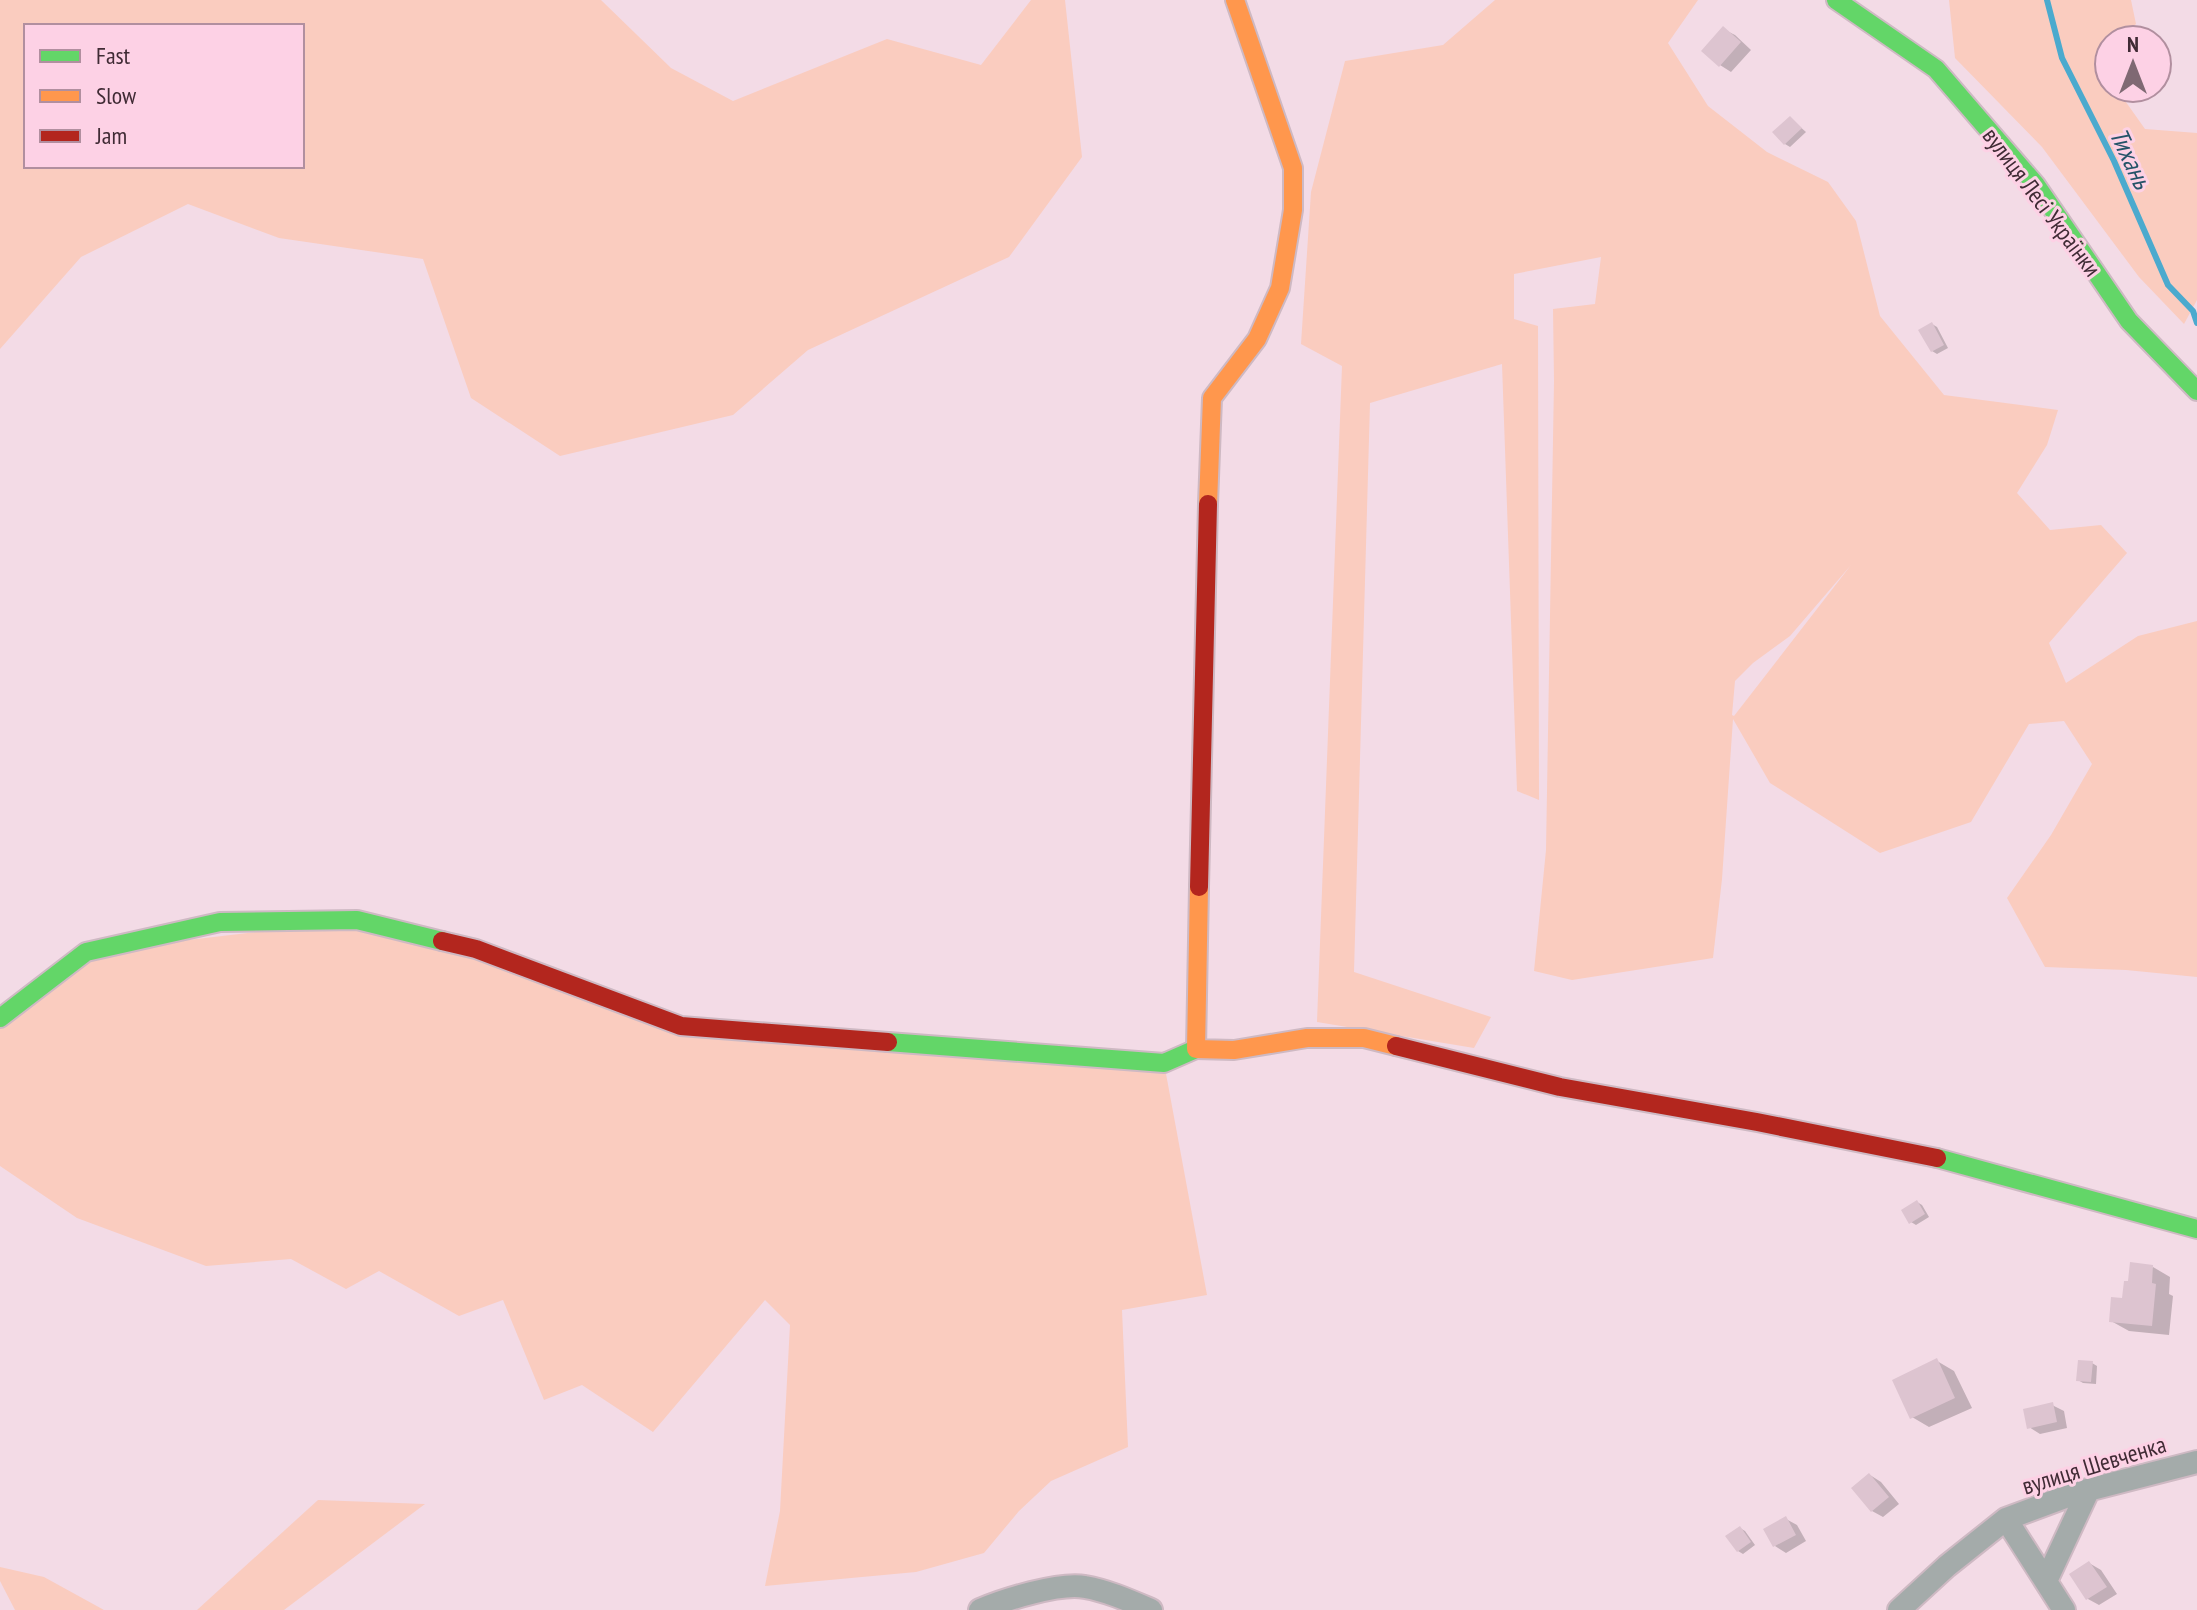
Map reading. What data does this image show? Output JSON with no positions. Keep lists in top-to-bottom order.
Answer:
{
  "streets": {
    "street": ["вулиця Лесі Українки", "вулиця Шевченка"]
  },
  "water": ["Тихань"],
  "legend": ["Fast", "Slow", "Jam"],
  "north": "top"
}
